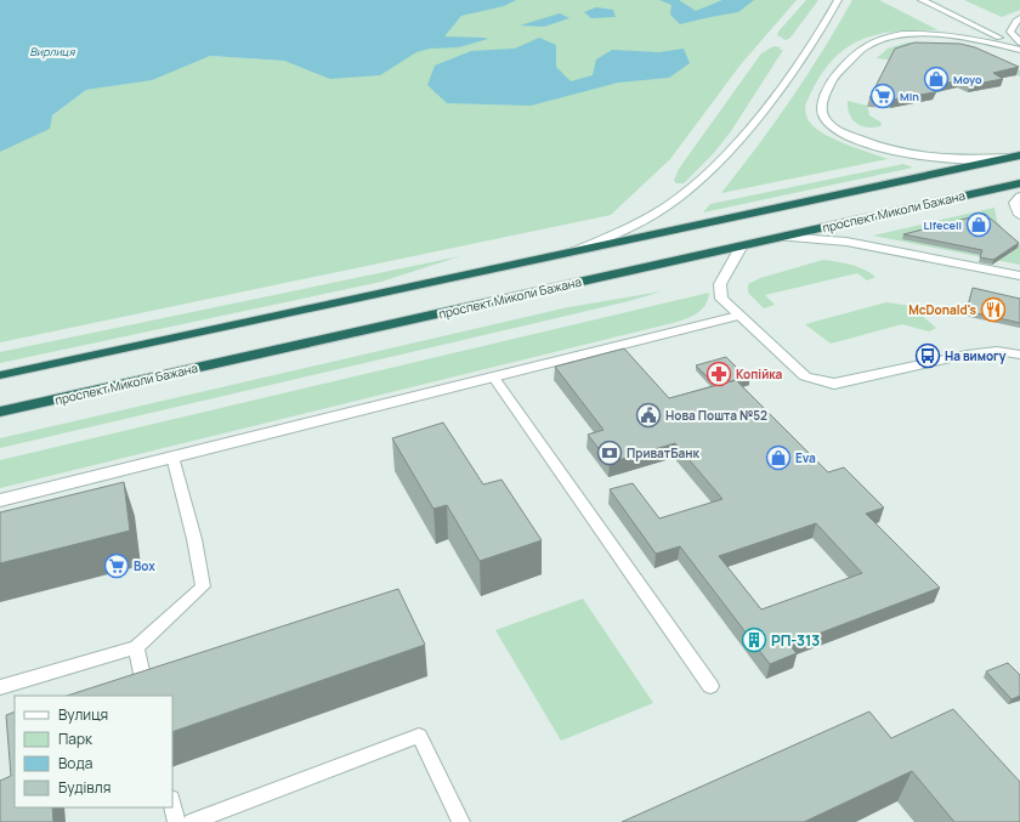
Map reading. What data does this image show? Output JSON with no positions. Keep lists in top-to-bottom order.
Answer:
{
  "streets": {
    "highway": ["проспект Миколи Бажана"]
  },
  "water": ["Вирлиця"],
  "places": {
    "shop": ["Moyo", "Lifecell", "Eva"],
    "supermarket": ["Min", "Box"],
    "restaurant": ["McDonald's"],
    "bus stop": ["На вимогу"],
    "pharmacy": ["Копійка"],
    "public building": ["Нова Пошта №52"],
    "bank": ["ПриватБанк"],
    "building": ["РП-313"]
  },
  "legend": [
    "Вулиця",
    "Парк",
    "Вода",
    "Будівля"
  ]
}
